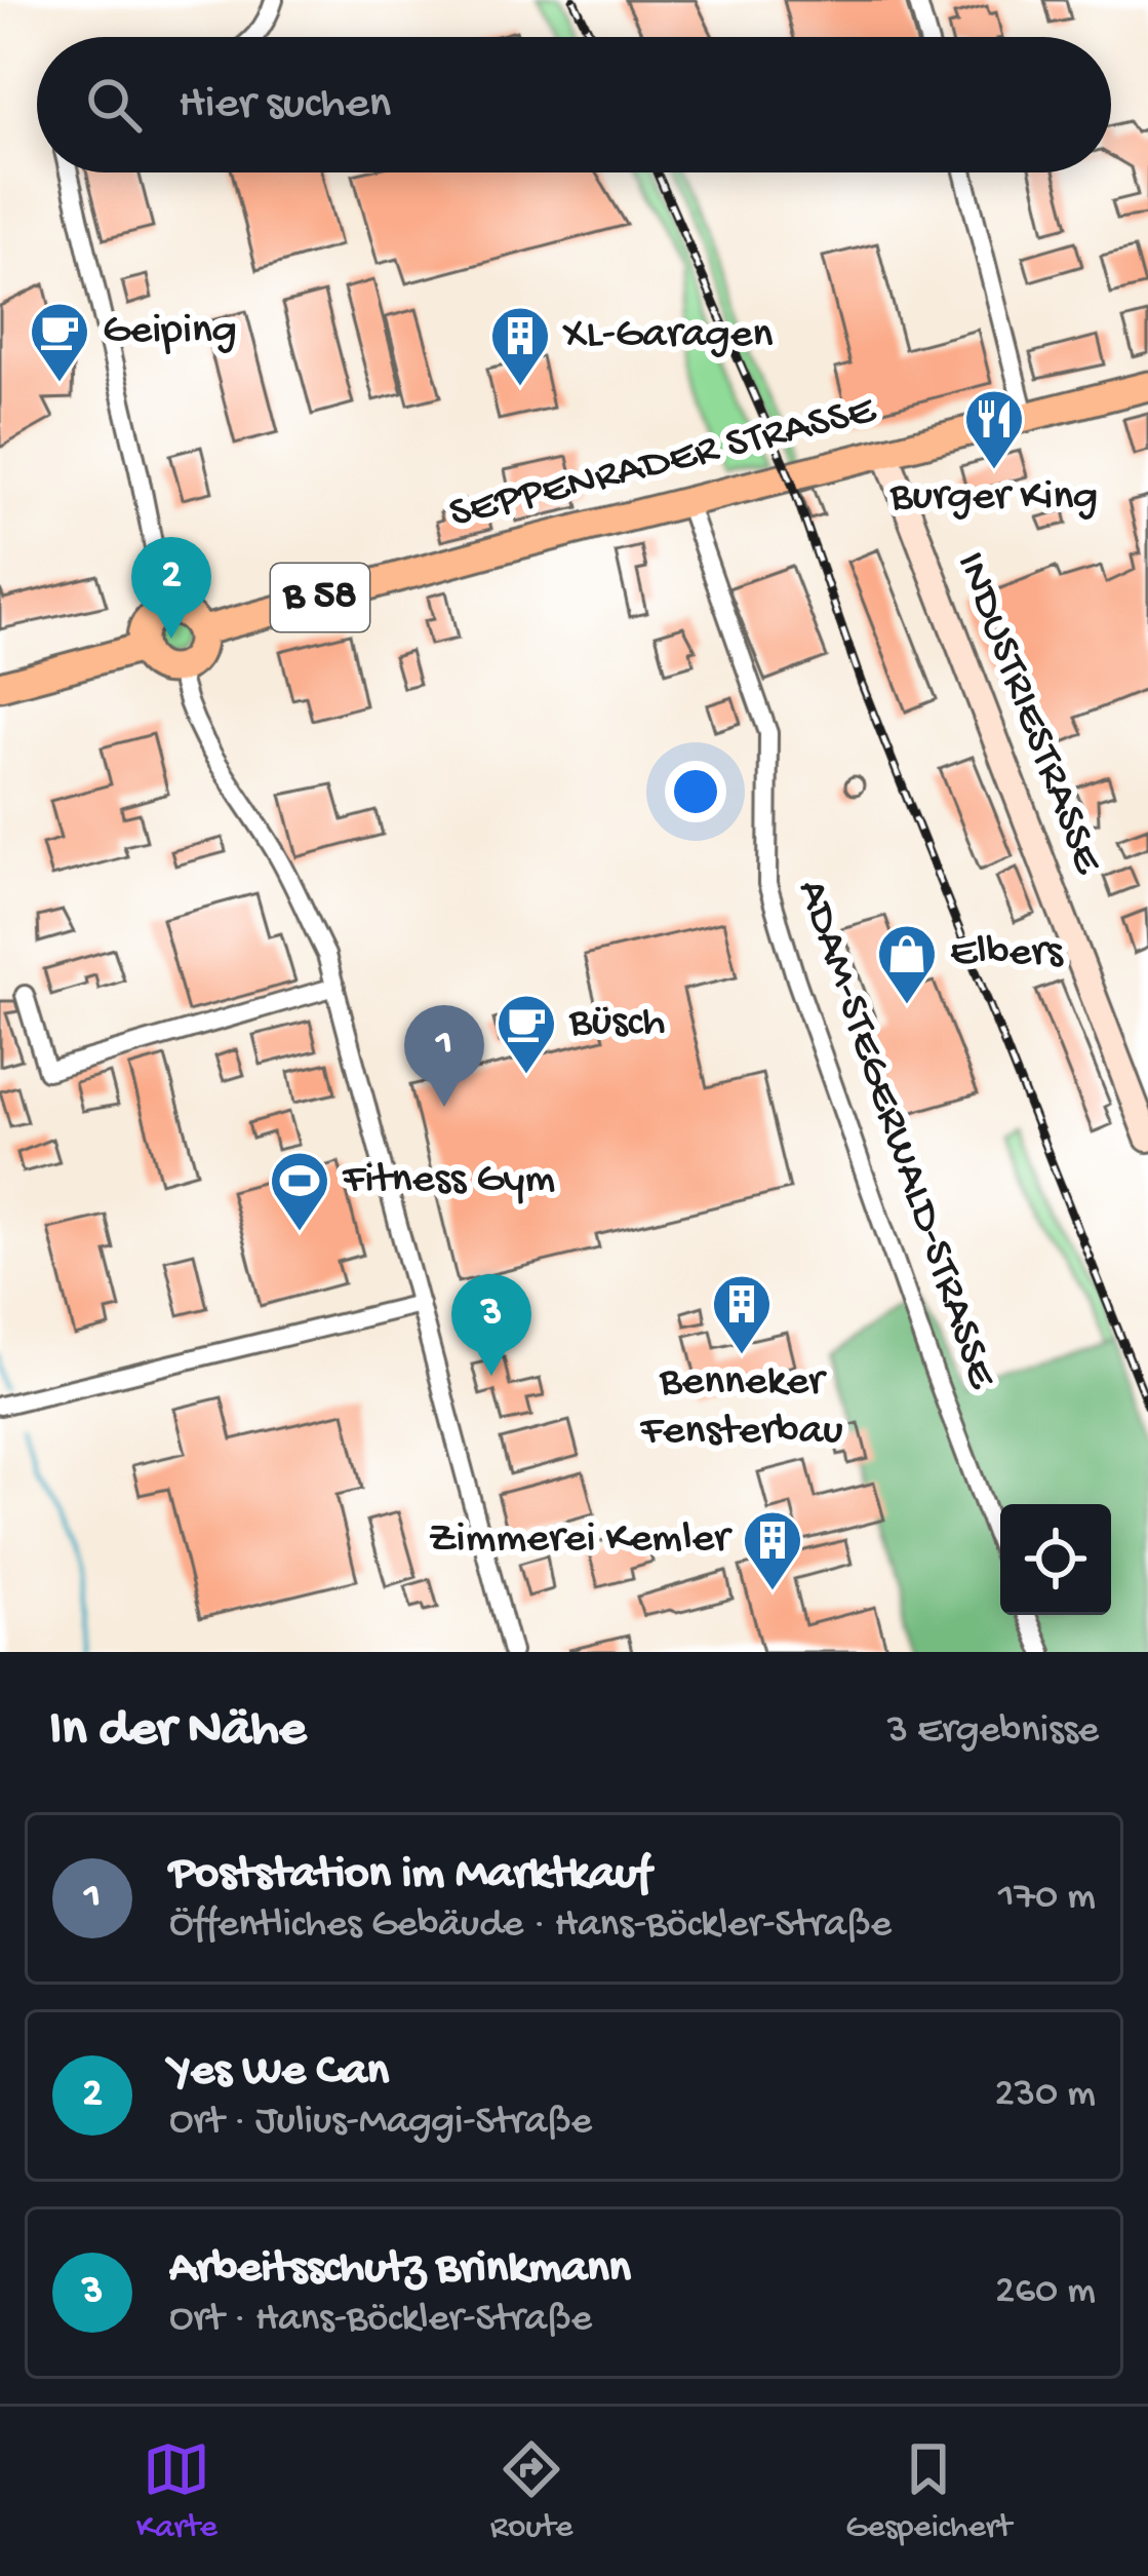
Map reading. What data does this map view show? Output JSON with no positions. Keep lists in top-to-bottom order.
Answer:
{
  "streets": {
    "main road": ["SEPPENRADER STRASSE", "B 58"],
    "street": ["INDUSTRIESTRASSE", "ADAM-STEGERWALD-STRASSE"]
  },
  "crossings": [
    ["SEPPENRADER STRASSE", "INDUSTRIESTRASSE"],
    ["SEPPENRADER STRASSE", "ADAM-STEGERWALD-STRASSE"]
  ],
  "places": {
    "cafe": ["Geiping", "Büsch"],
    "building": ["XL-Garagen", "Benneker Fensterbau", "Zimmerei Kemler"],
    "restaurant": ["Burger King"],
    "shop": ["Elbers"],
    "sports": ["Fitness Gym"]
  },
  "page": {
    "search": "Hier suchen",
    "pins": ["2", "1", "3"],
    "heading": ["In der Nähe", "3 Ergebnisse"],
    "list": [
      {
        "mark": "1",
        "name": "Poststation im Marktkauf",
        "note": "Öffentliches Gebäude · Hans-Böckler-Straße",
        "value": "170 m"
      },
      {
        "mark": "2",
        "name": "Yes We Can",
        "note": "Ort · Julius-Maggi-Straße",
        "value": "230 m"
      },
      {
        "mark": "3",
        "name": "Arbeitsschutz Brinkmann",
        "note": "Ort · Hans-Böckler-Straße",
        "value": "260 m"
      }
    ],
    "nav": ["Karte", "Route", "Gespeichert"]
  }
}
